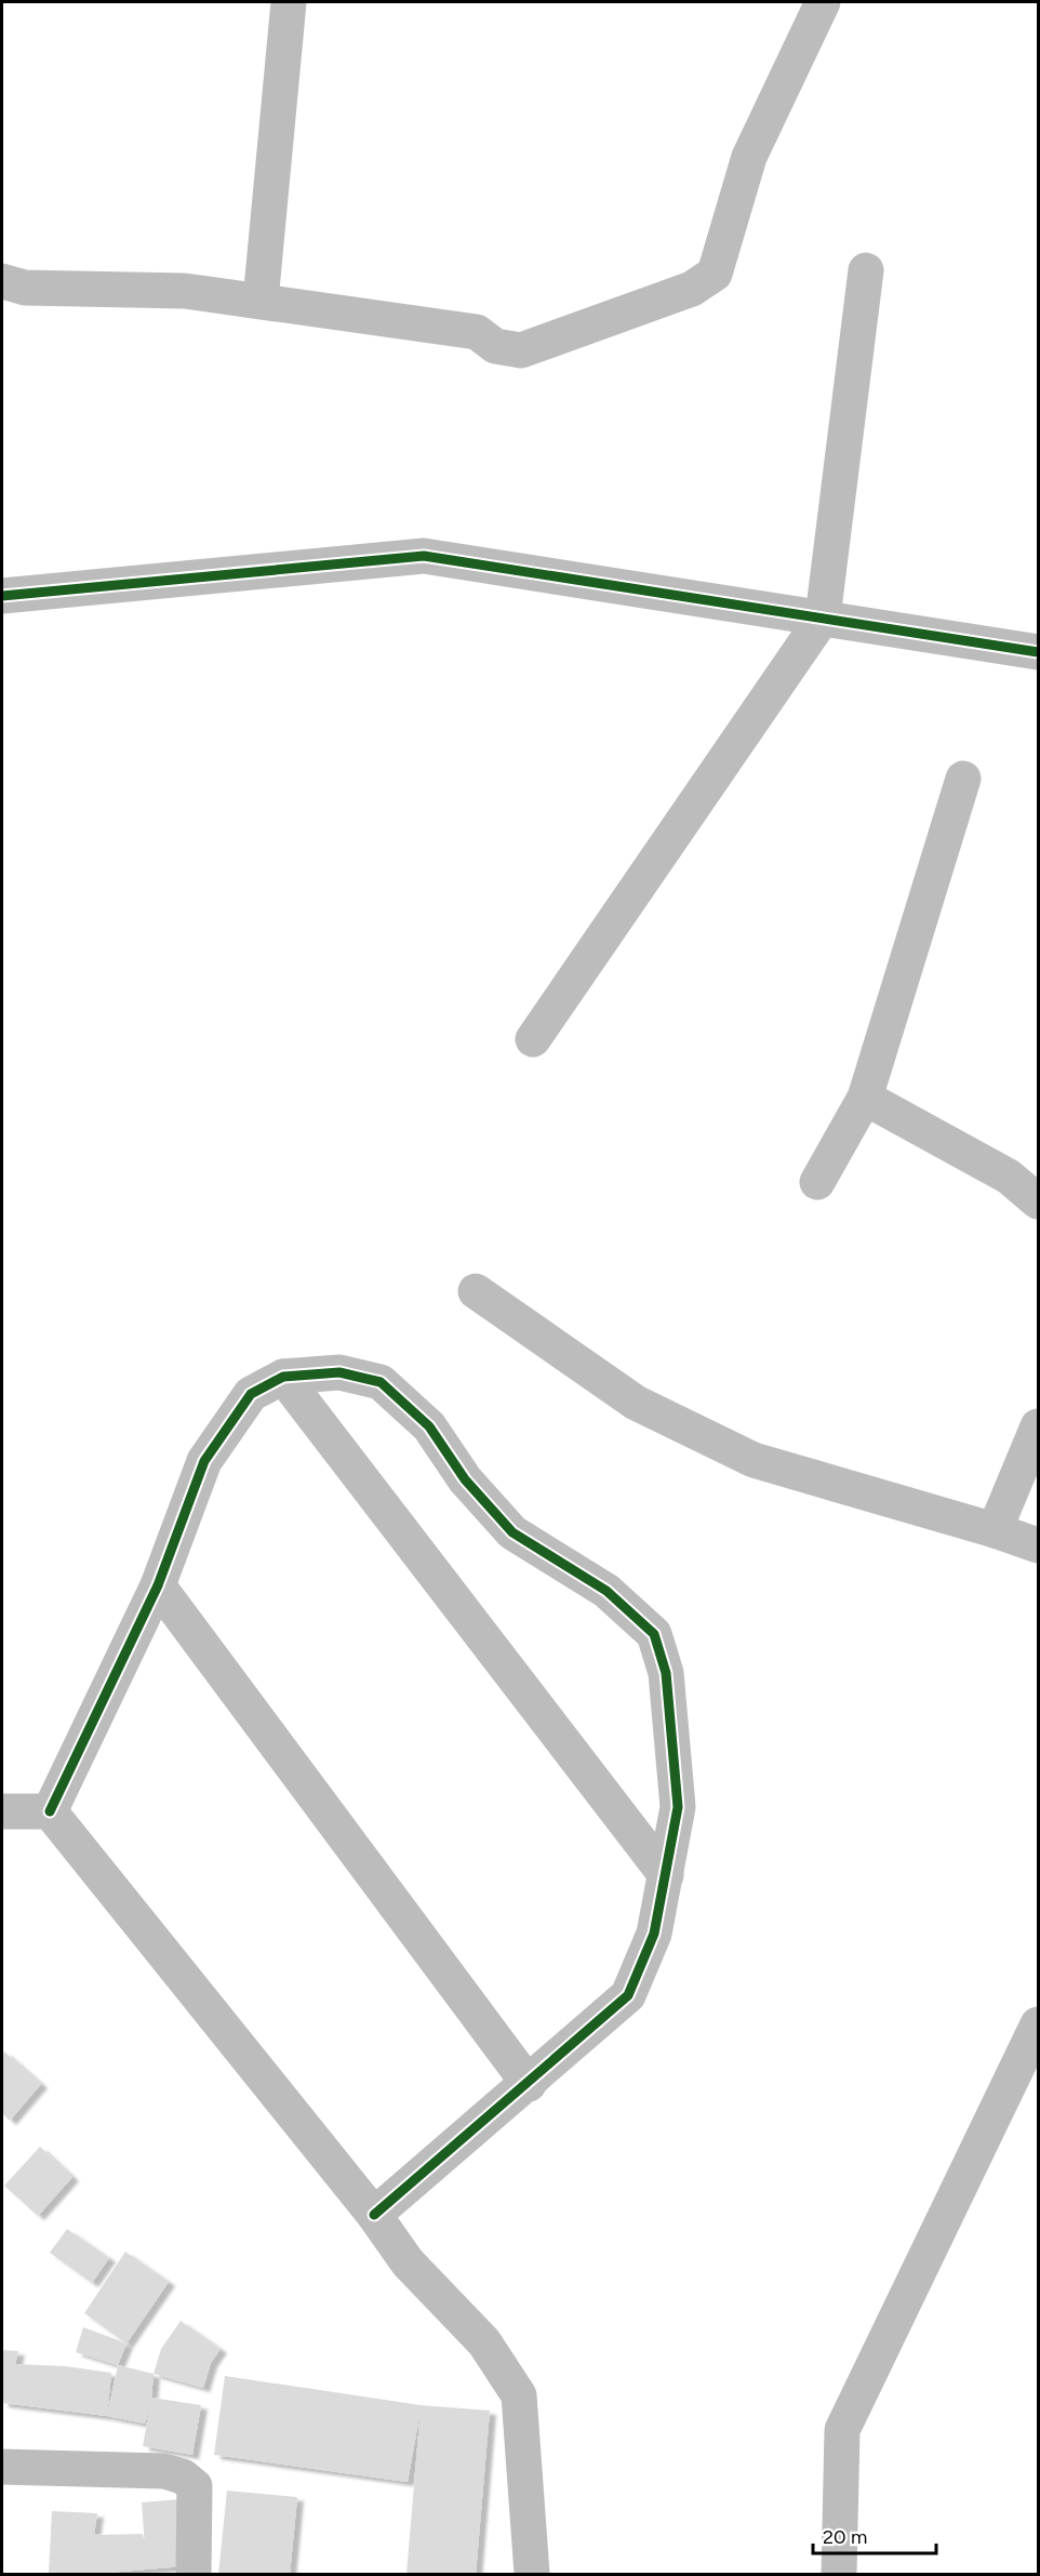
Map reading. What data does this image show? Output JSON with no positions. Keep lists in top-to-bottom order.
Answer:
{
  "scale_bar": "20 m"
}
